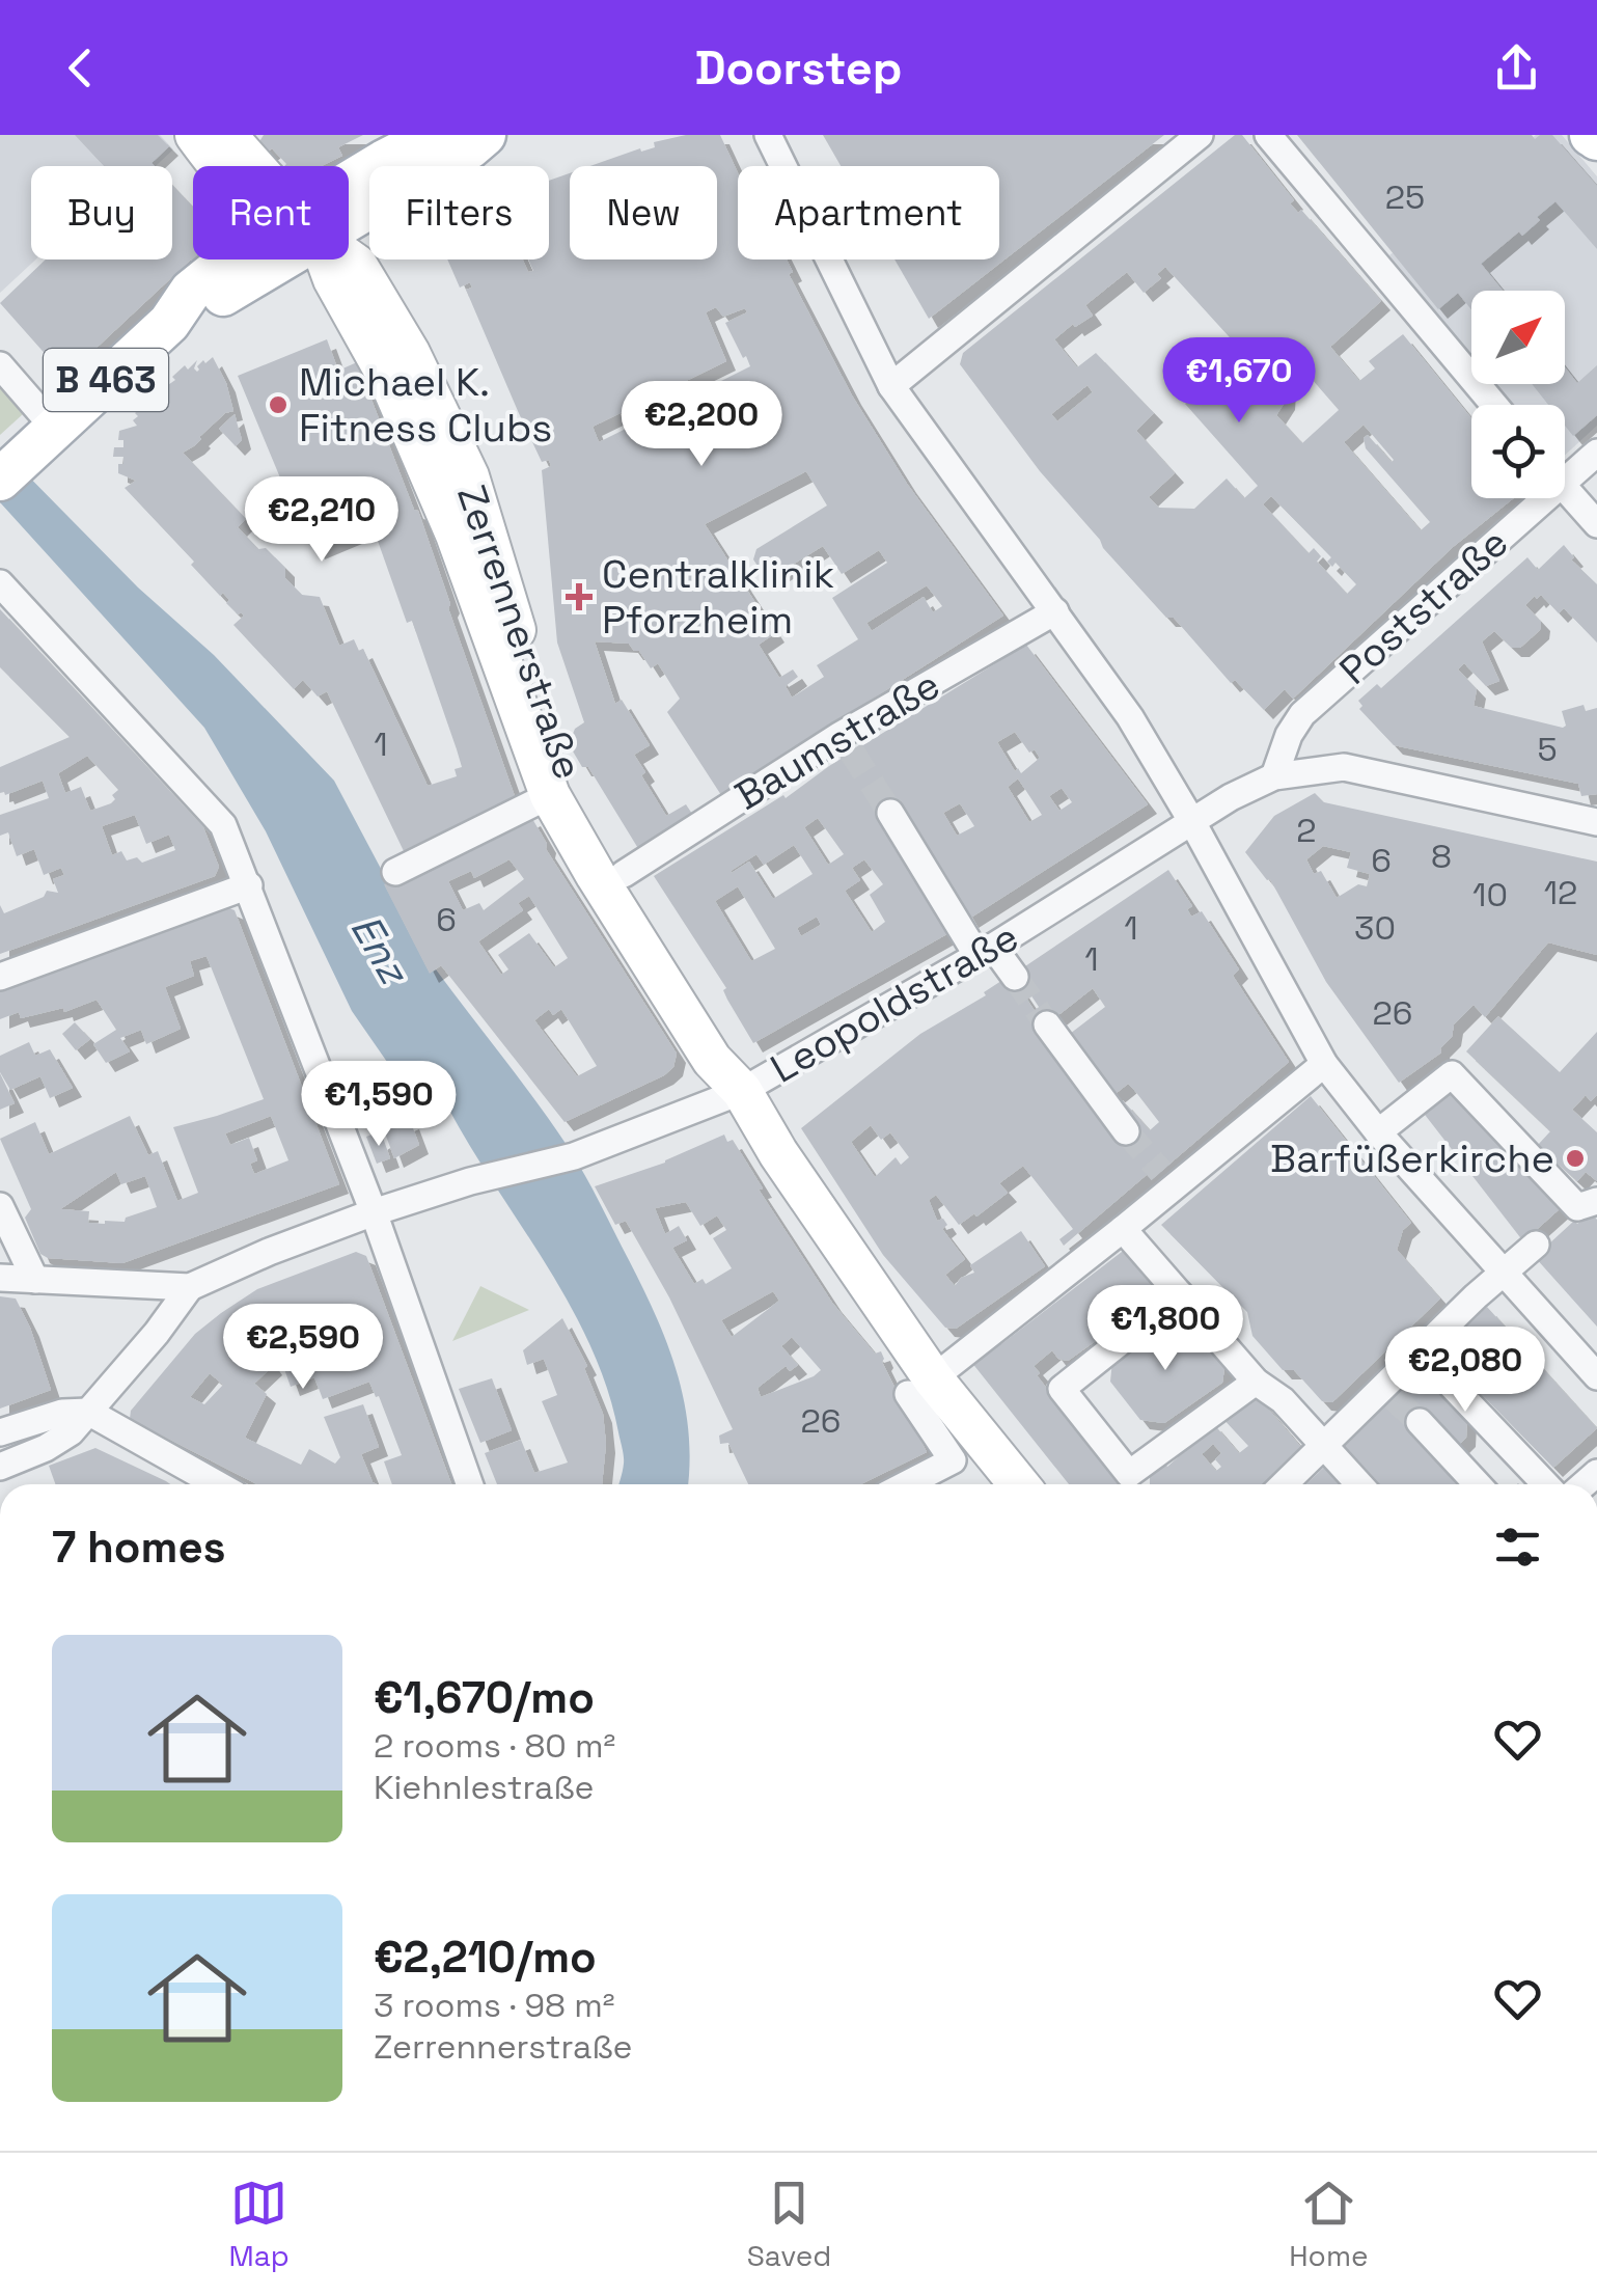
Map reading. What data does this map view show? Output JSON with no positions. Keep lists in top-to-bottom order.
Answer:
{
  "streets": {
    "main road": ["B 463", "Zerrennerstraße"],
    "street": ["Poststraße", "Baumstraße", "Leopoldstraße"]
  },
  "crossings": [
    ["Poststraße", "Leopoldstraße"],
    ["Zerrennerstraße", "Baumstraße"],
    ["Zerrennerstraße", "Leopoldstraße"]
  ],
  "water": ["Enz"],
  "places": {
    "other": ["Michael K. Fitness Clubs", "Barfüßerkirche"],
    "health": ["Centralklinik Pforzheim"]
  },
  "house_numbers": [
    "25",
    "1",
    "5",
    "2",
    "8",
    "6",
    "12",
    "10",
    "6",
    "1",
    "30",
    "1",
    "26",
    "26"
  ],
  "north": "top right",
  "page": {
    "header": "Doorstep",
    "chip": [
      "Buy",
      "Rent",
      "Filters",
      "New",
      "Apartment"
    ],
    "price": [
      "€1,670",
      "€2,200",
      "€2,210",
      "€1,590",
      "€1,800",
      "€2,590",
      "€2,080"
    ],
    "heading": "7 homes",
    "list": [
      {
        "name": "€1,670/mo",
        "note": "2 rooms · 80 m² · Kiehnlestraße"
      },
      {
        "name": "€2,210/mo",
        "note": "3 rooms · 98 m² · Zerrennerstraße"
      }
    ],
    "tabs": ["Map", "Saved", "Home"]
  }
}
